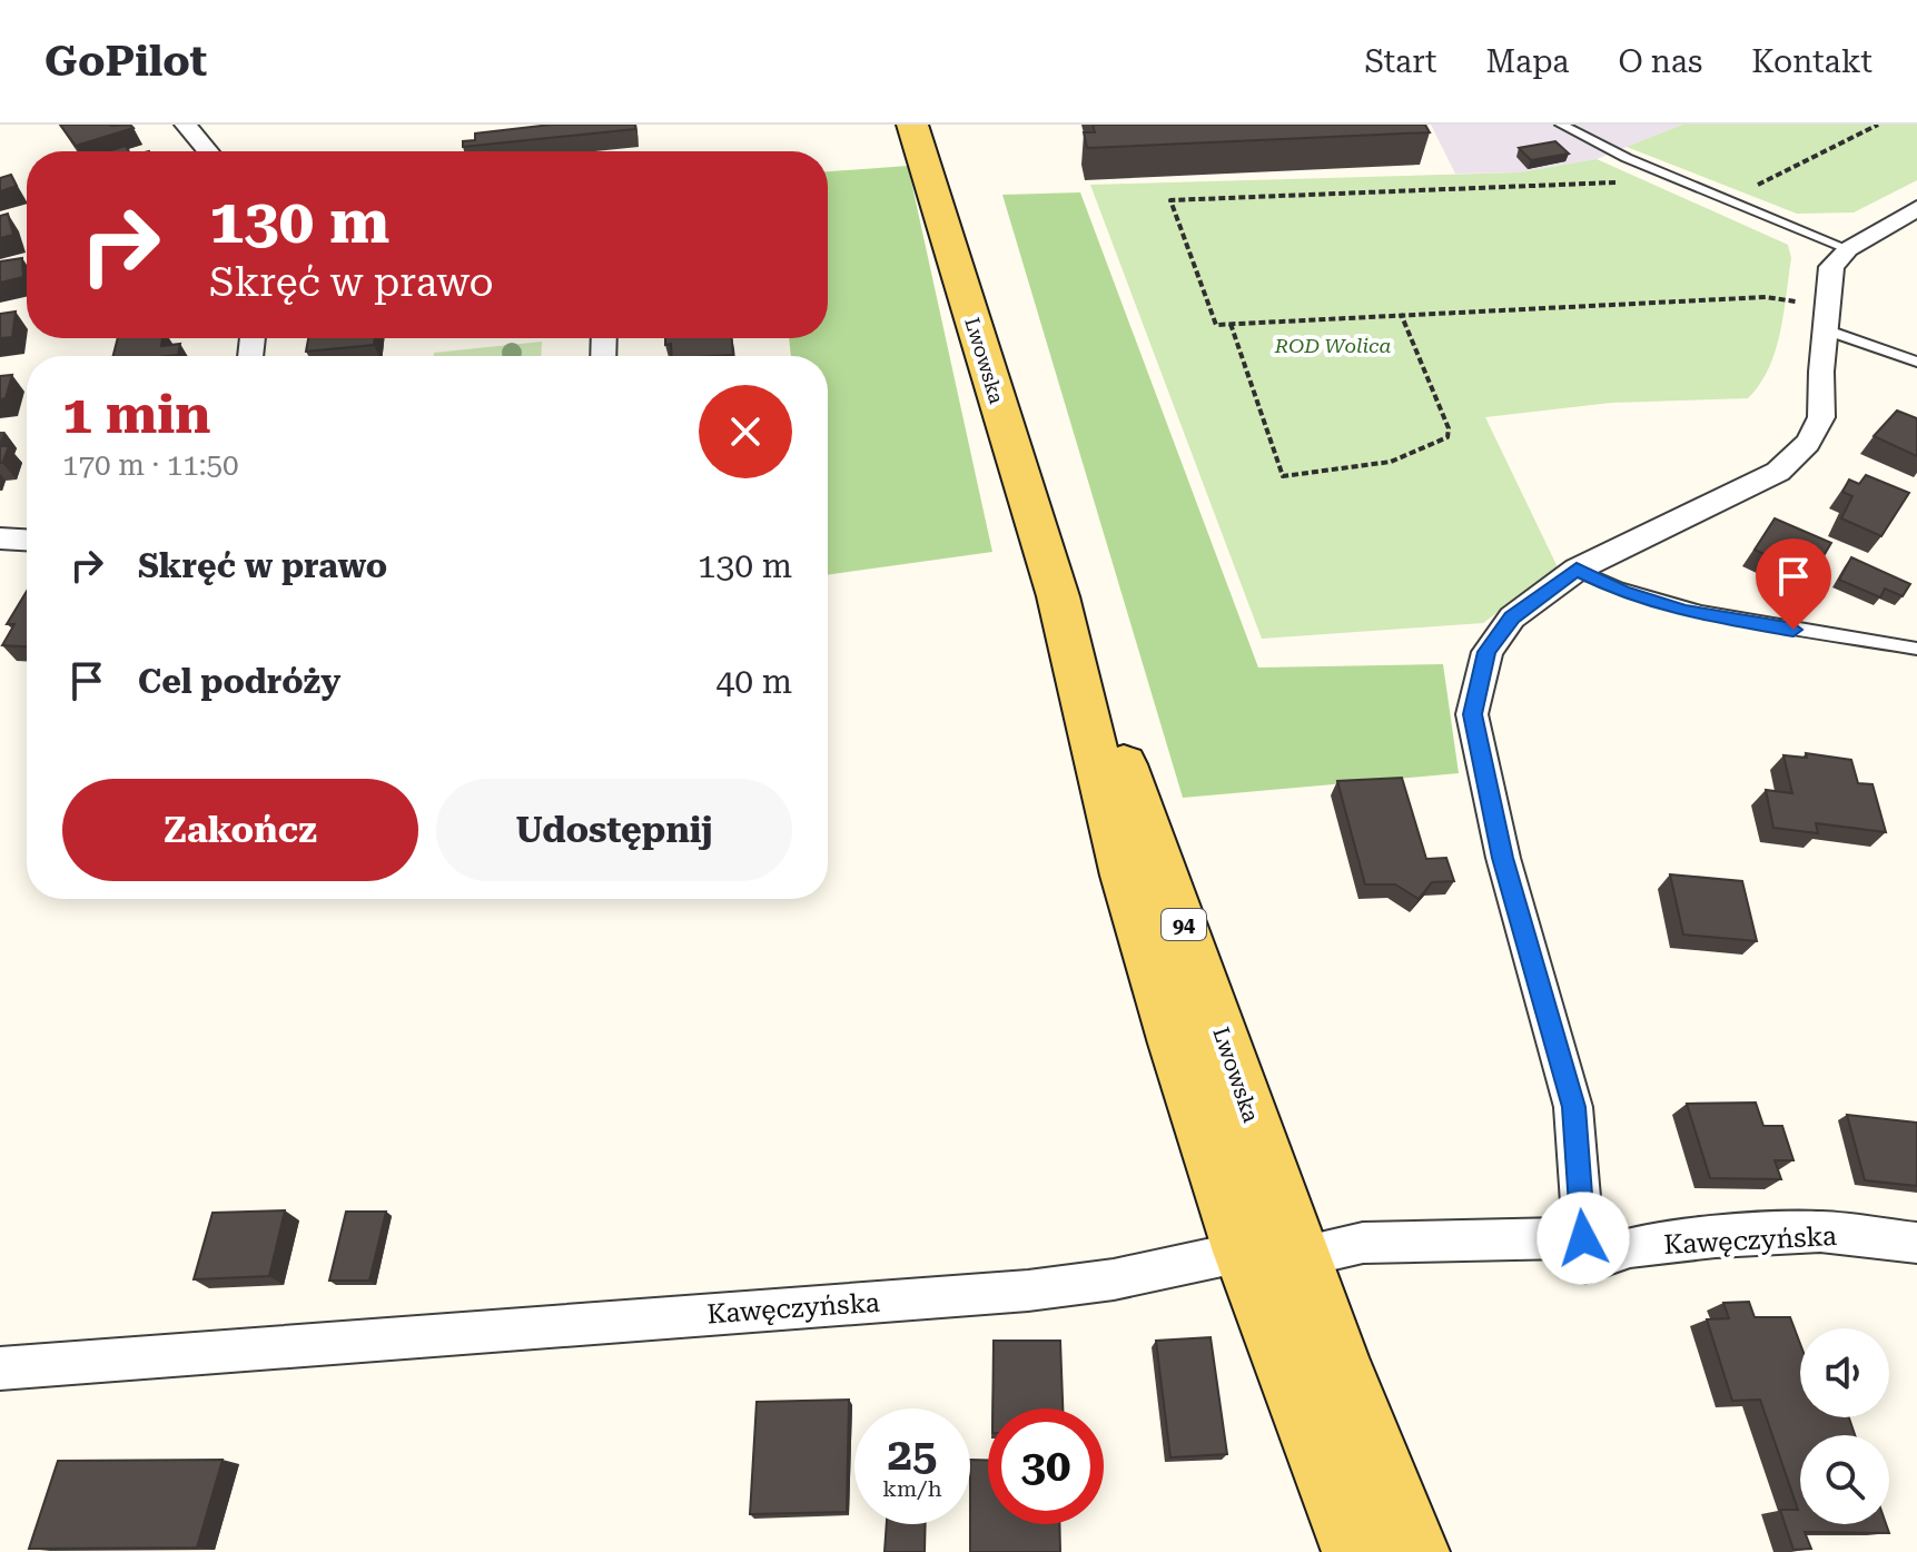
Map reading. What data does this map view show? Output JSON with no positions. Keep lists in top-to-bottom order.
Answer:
{
  "streets": {
    "main road": ["Lwowska", "94"],
    "street": ["Kawęczyńska"]
  },
  "crossings": [
    ["Lwowska", "Kawęczyńska"]
  ],
  "parks": ["ROD Wolica"],
  "page": {
    "header": "GoPilot",
    "nav": [
      "Start",
      "Mapa",
      "O nas",
      "Kontakt"
    ],
    "turn": ["130 m", "Skręć w prawo"],
    "heading": ["1 min", "170 m · 11:50"],
    "list": [
      {
        "name": "Skręć w prawo",
        "value": "130 m"
      },
      {
        "name": "Cel podróży",
        "value": "40 m"
      }
    ],
    "buttons": ["Zakończ", "Udostępnij"],
    "speed": "25 km/h",
    "limit": "30"
  }
}
